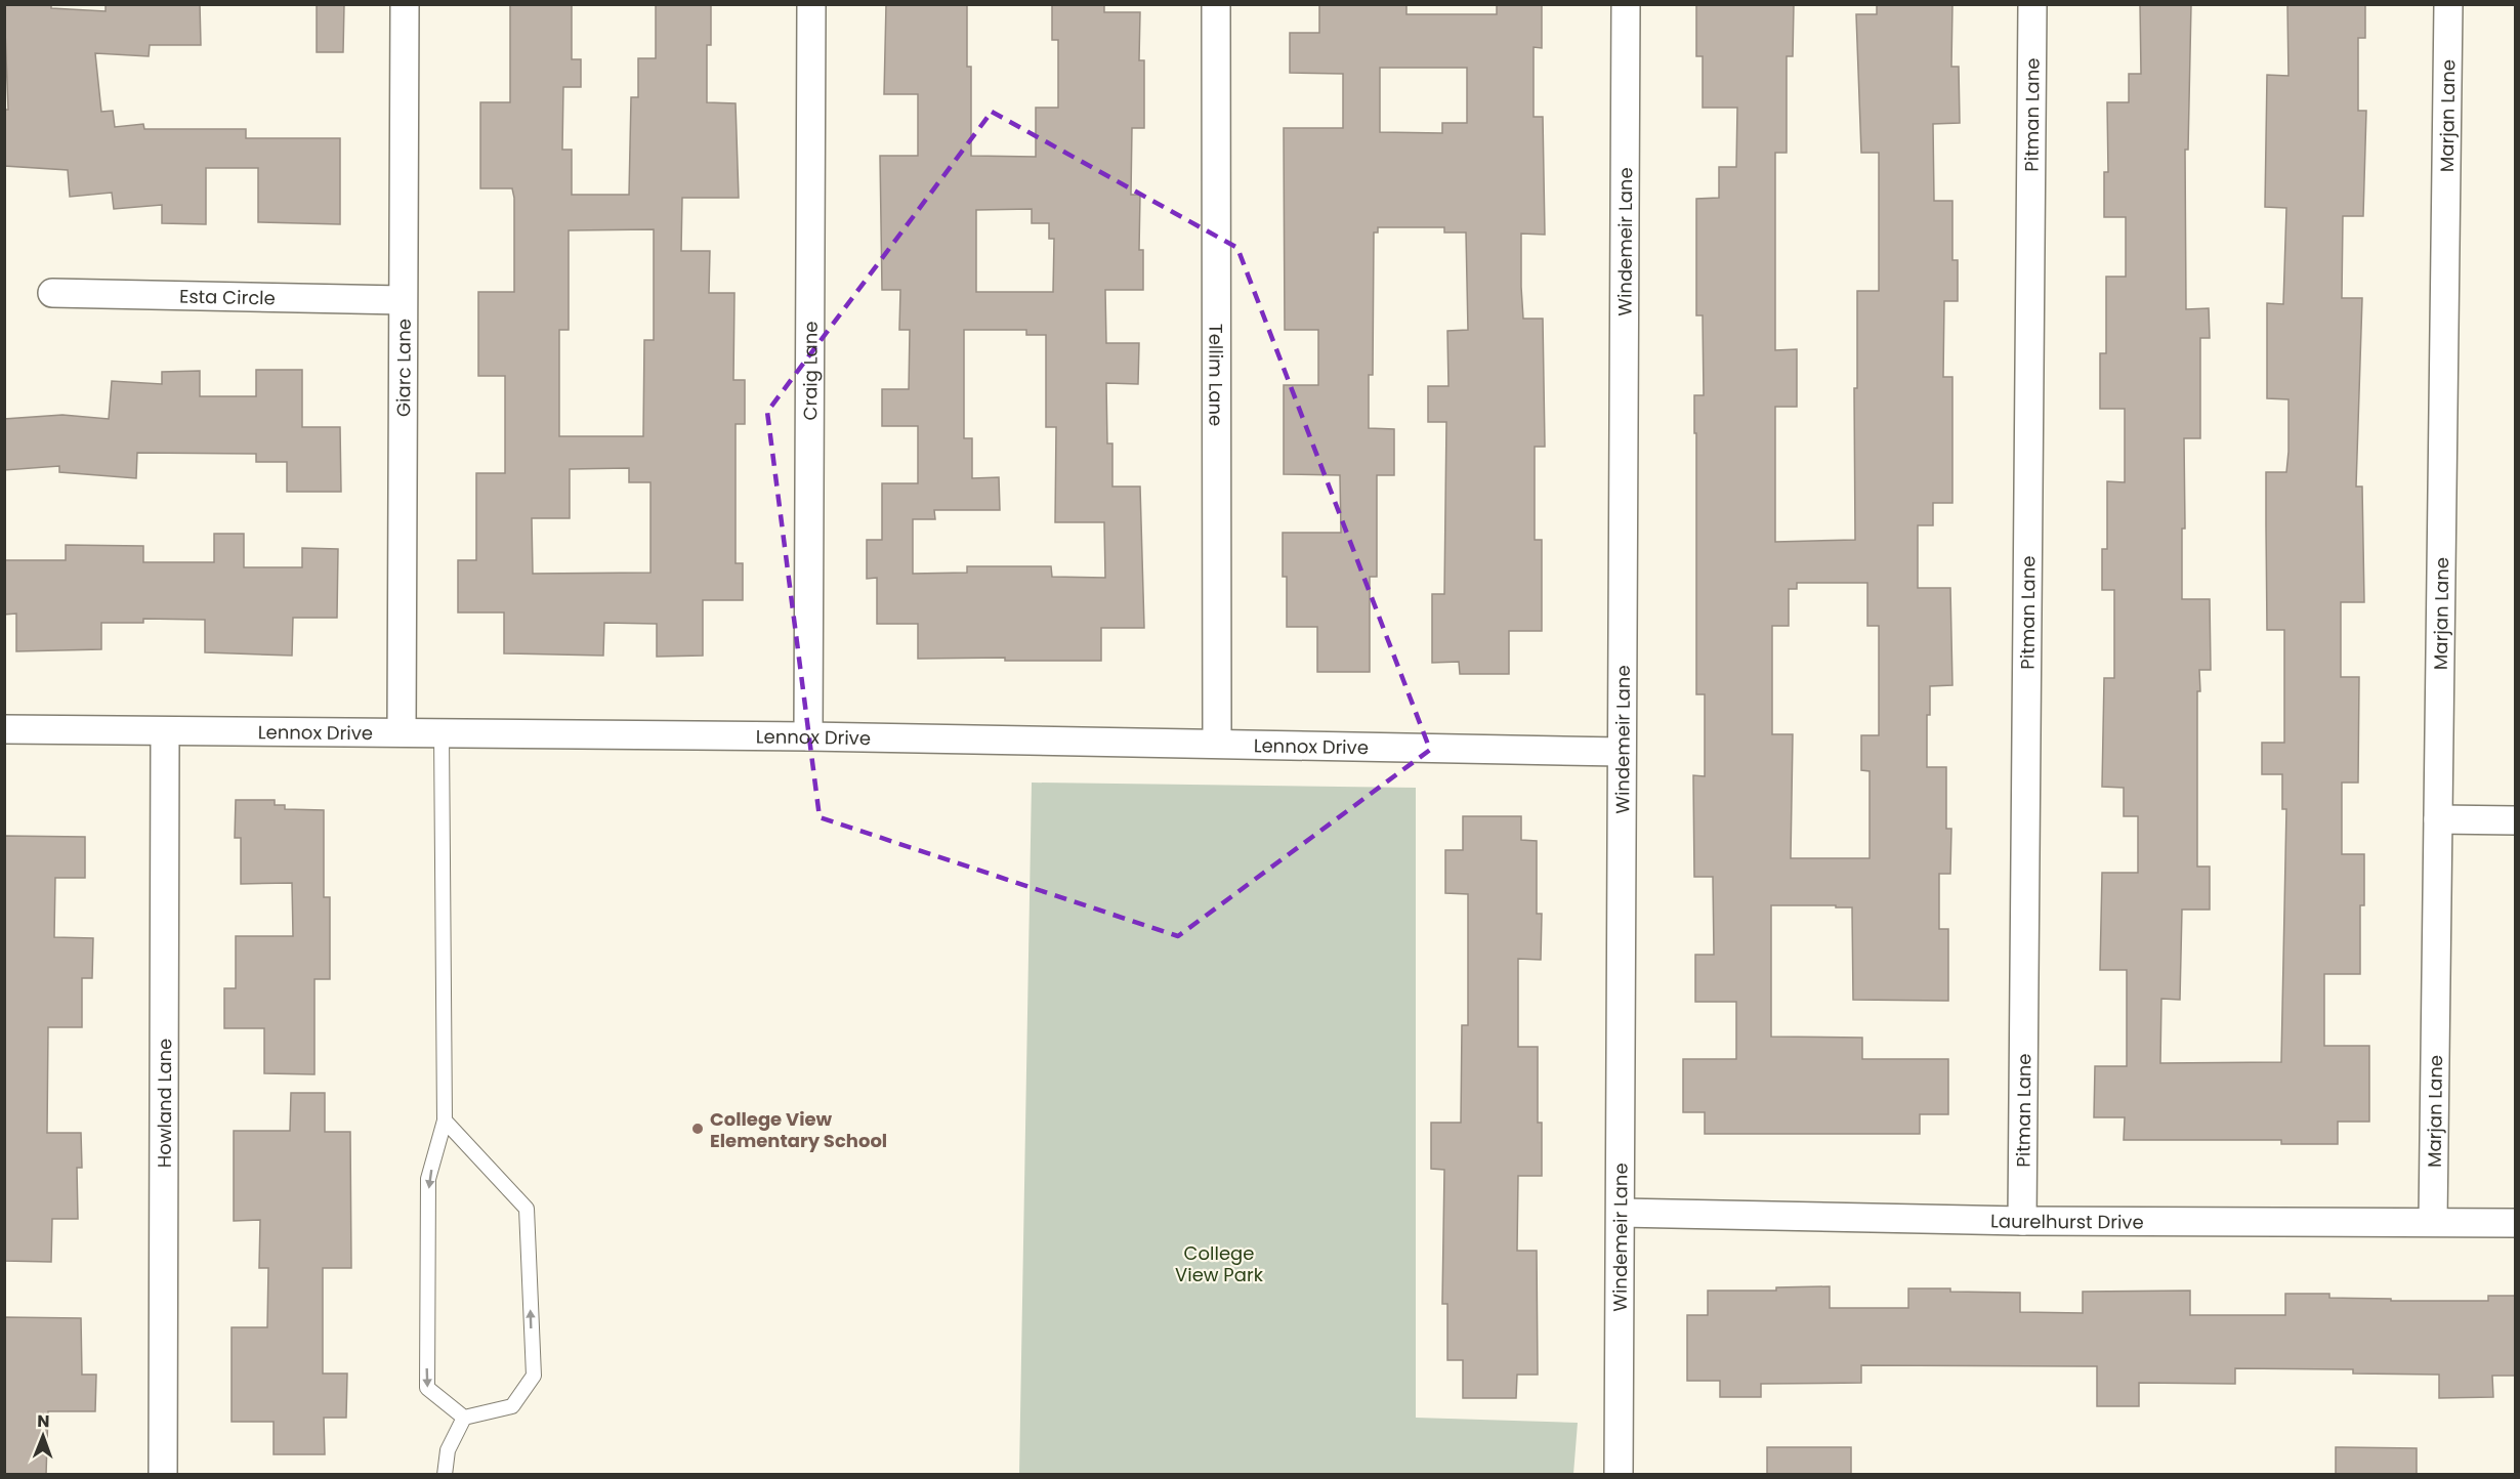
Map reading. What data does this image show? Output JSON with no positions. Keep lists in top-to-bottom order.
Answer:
{
  "streets": {
    "street": [
      "Pitman Lane",
      "Marjan Lane",
      "Windemeir Lane",
      "Esta Circle",
      "Giarc Lane",
      "Craig Lane",
      "Tellim Lane",
      "Lennox Drive",
      "Howland Lane",
      "Laurelhurst Drive"
    ]
  },
  "crossings": [
    ["Pitman Lane", "Laurelhurst Drive"],
    ["Marjan Lane", "Laurelhurst Drive"],
    ["Windemeir Lane", "Lennox Drive"],
    ["Windemeir Lane", "Laurelhurst Drive"],
    ["Esta Circle", "Giarc Lane"],
    ["Giarc Lane", "Lennox Drive"],
    ["Craig Lane", "Lennox Drive"],
    ["Tellim Lane", "Lennox Drive"],
    ["Lennox Drive", "Howland Lane"]
  ],
  "parks": ["College View Park"],
  "places": ["College View Elementary School"],
  "north": "top"
}
